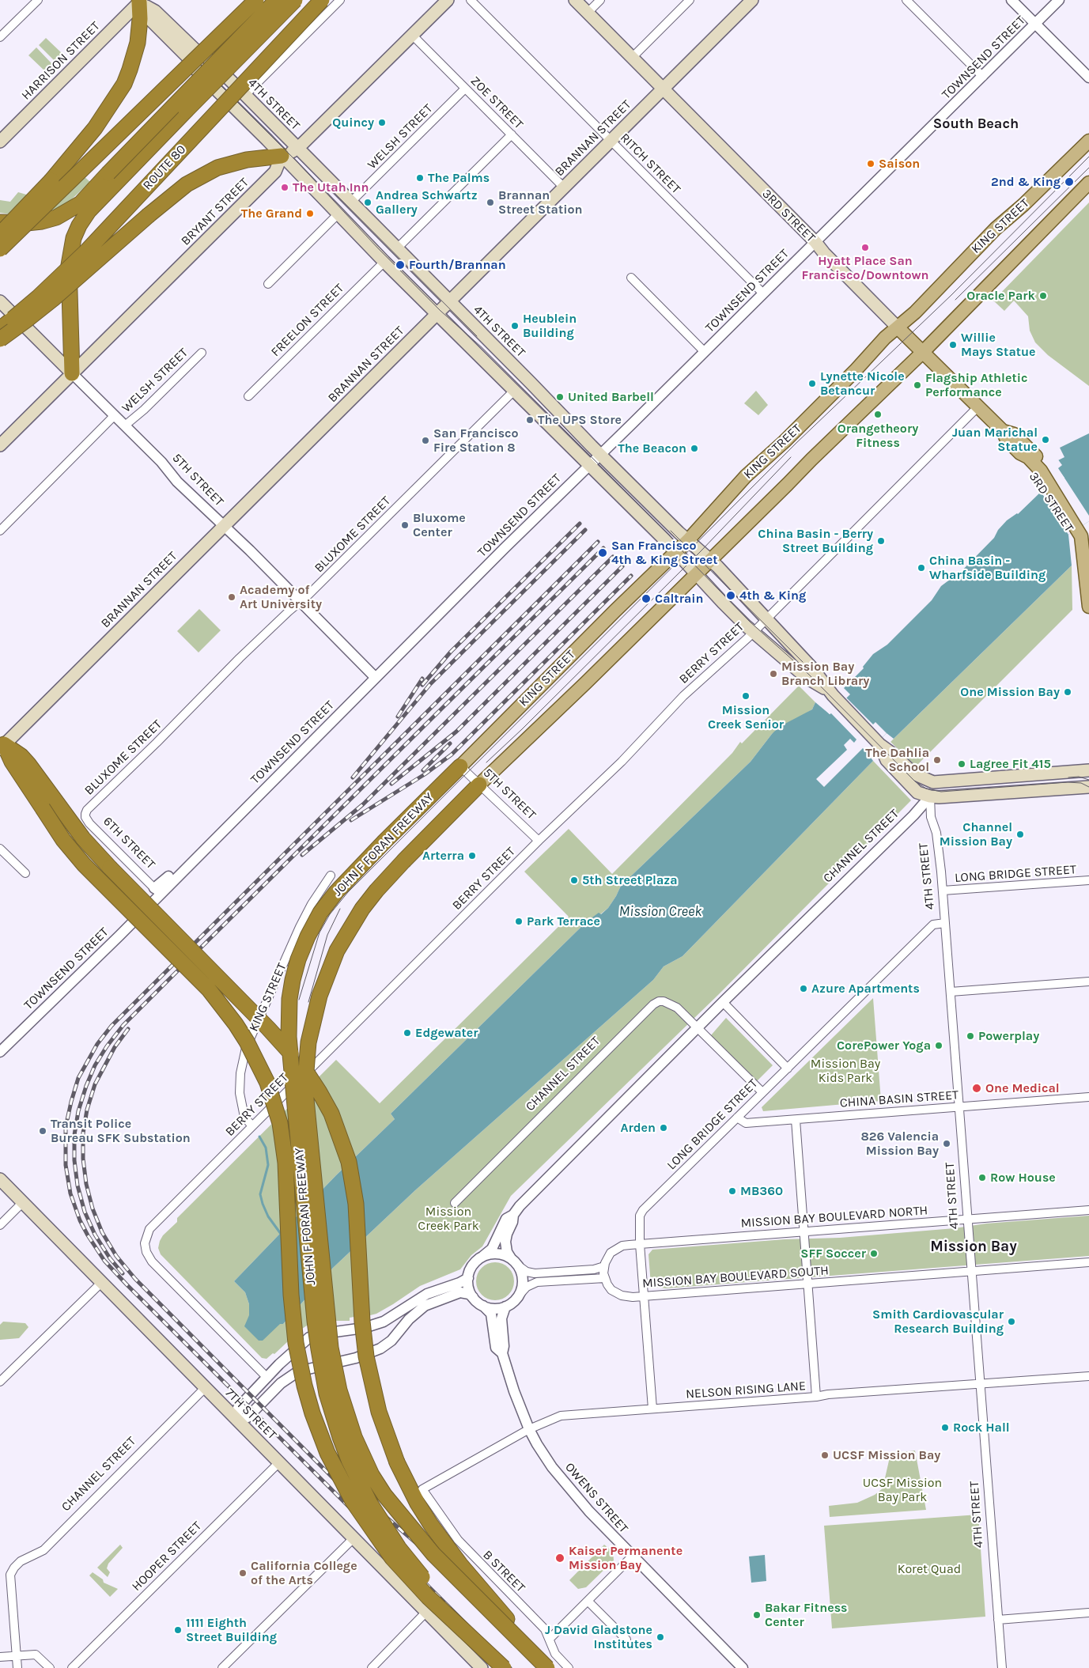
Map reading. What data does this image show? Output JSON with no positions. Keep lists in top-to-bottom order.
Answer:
{
  "streets": {
    "highway": ["ROUTE 80", "JOHN F FORAN FREEWAY"],
    "main road": [
      "HARRISON STREET",
      "4TH STREET",
      "BRANNAN STREET",
      "BRYANT STREET",
      "3RD STREET",
      "KING STREET",
      "5TH STREET",
      "7TH STREET"
    ],
    "street": [
      "TOWNSEND STREET",
      "ZOE STREET",
      "WELSH STREET",
      "RITCH STREET",
      "FREELON STREET",
      "BLUXOME STREET",
      "BERRY STREET",
      "6TH STREET",
      "CHANNEL STREET",
      "LONG BRIDGE STREET",
      "CHINA BASIN STREET",
      "MISSION BAY BOULEVARD NORTH",
      "MISSION BAY BOULEVARD SOUTH",
      "NELSON RISING LANE",
      "OWENS STREET",
      "HOOPER STREET",
      "B STREET"
    ]
  },
  "crossings": [
    ["TOWNSEND STREET", "4TH STREET"],
    ["TOWNSEND STREET", "RITCH STREET"],
    ["TOWNSEND STREET", "3RD STREET"],
    ["TOWNSEND STREET", "5TH STREET"],
    ["TOWNSEND STREET", "6TH STREET"],
    ["HARRISON STREET", "4TH STREET"],
    ["ZOE STREET", "WELSH STREET"],
    ["ZOE STREET", "BRANNAN STREET"],
    ["4TH STREET", "WELSH STREET"],
    ["4TH STREET", "BRANNAN STREET"],
    ["4TH STREET", "BRYANT STREET"],
    ["4TH STREET", "KING STREET"],
    ["4TH STREET", "FREELON STREET"],
    ["4TH STREET", "BLUXOME STREET"],
    ["4TH STREET", "BERRY STREET"],
    ["4TH STREET", "CHANNEL STREET"],
    ["4TH STREET", "LONG BRIDGE STREET"],
    ["4TH STREET", "CHINA BASIN STREET"],
    ["4TH STREET", "MISSION BAY BOULEVARD NORTH"],
    ["4TH STREET", "MISSION BAY BOULEVARD SOUTH"],
    ["4TH STREET", "NELSON RISING LANE"],
    ["WELSH STREET", "5TH STREET"],
    ["BRANNAN STREET", "RITCH STREET"],
    ["BRANNAN STREET", "3RD STREET"],
    ["BRANNAN STREET", "5TH STREET"],
    ["BRYANT STREET", "5TH STREET"],
    ["3RD STREET", "KING STREET"],
    ["3RD STREET", "BERRY STREET"],
    ["KING STREET", "5TH STREET"],
    ["KING STREET", "BERRY STREET"],
    ["KING STREET", "JOHN F FORAN FREEWAY"],
    ["5TH STREET", "BLUXOME STREET"],
    ["5TH STREET", "BERRY STREET"],
    ["5TH STREET", "JOHN F FORAN FREEWAY"],
    ["BLUXOME STREET", "6TH STREET"],
    ["CHANNEL STREET", "7TH STREET"],
    ["CHANNEL STREET", "OWENS STREET"],
    ["LONG BRIDGE STREET", "CHINA BASIN STREET"],
    ["LONG BRIDGE STREET", "MISSION BAY BOULEVARD NORTH"],
    ["LONG BRIDGE STREET", "MISSION BAY BOULEVARD SOUTH"],
    ["LONG BRIDGE STREET", "NELSON RISING LANE"],
    ["NELSON RISING LANE", "OWENS STREET"],
    ["NELSON RISING LANE", "B STREET"],
    ["7TH STREET", "HOOPER STREET"]
  ],
  "districts": ["South Beach", "Mission Bay"],
  "water": ["Mission Creek"],
  "parks": [
    "Mission Bay Kids Park",
    "Mission Creek Park",
    "UCSF Mission Bay Park",
    "Koret Quad"
  ],
  "places": [
    "Quincy",
    "Saison",
    "The Palms",
    "2nd & King",
    "The Utah Inn",
    "Andrea Schwartz Gallery",
    "Brannan Street Station",
    "The Grand",
    "Hyatt Place San Francisco/Downtown",
    "Fourth/Brannan",
    "Oracle Park",
    "Heublein Building",
    "Willie Mays Statue",
    "Lynette Nicole Betancur",
    "Flagship Athletic Performance",
    "United Barbell",
    "Orangetheory Fitness",
    "The UPS Store",
    "Juan Marichal Statue",
    "San Francisco Fire Station 8",
    "The Beacon",
    "Bluxome Center",
    "China Basin - Berry Street Building",
    "San Francisco 4th & King Street",
    "China Basin - Wharfside Building",
    "4th & King",
    "Academy of Art University",
    "Caltrain",
    "Mission Bay Branch Library",
    "One Mission Bay",
    "Mission Creek Senior",
    "The Dahlia School",
    "Lagree Fit 415",
    "Channel Mission Bay",
    "Arterra",
    "5th Street Plaza",
    "Park Terrace",
    "Azure Apartments",
    "Edgewater",
    "Powerplay",
    "CorePower Yoga",
    "One Medical",
    "Arden",
    "Transit Police Bureau SFK Substation",
    "826 Valencia Mission Bay",
    "Row House",
    "MB360",
    "SFF Soccer",
    "Smith Cardiovascular Research Building",
    "Rock Hall",
    "UCSF Mission Bay",
    "Kaiser Permanente Mission Bay",
    "California College of the Arts",
    "Bakar Fitness Center",
    "1111 Eighth Street Building",
    "J David Gladstone Institutes"
  ]
}
